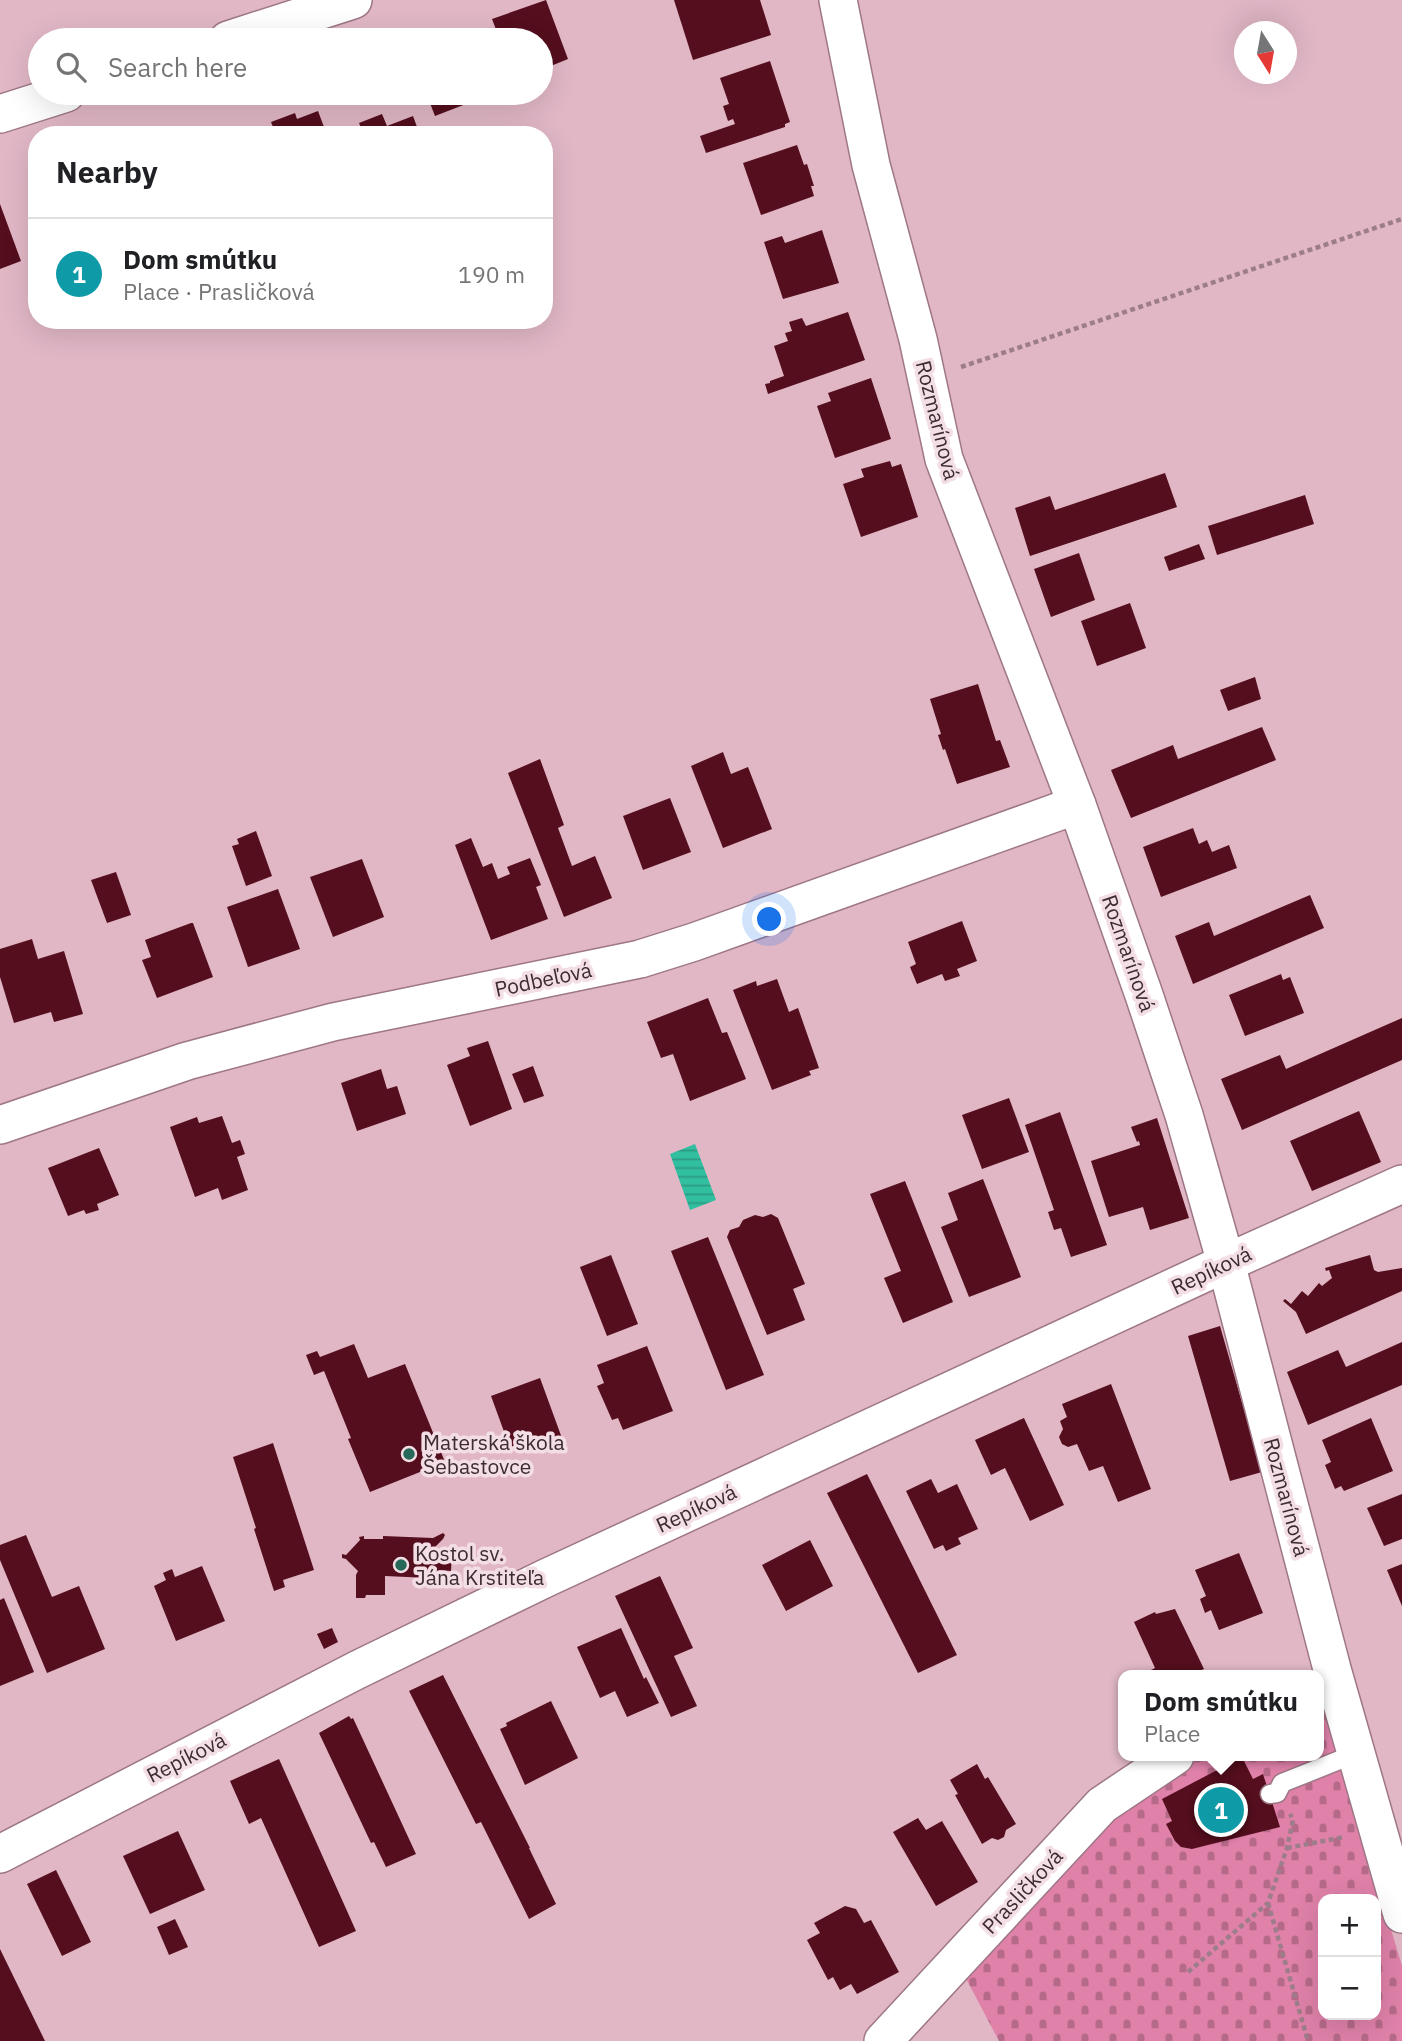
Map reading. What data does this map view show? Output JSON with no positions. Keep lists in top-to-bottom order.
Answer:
{
  "streets": {
    "street": [
      "Rozmarínová",
      "Podbeľová",
      "Repíková",
      "Prasličková"
    ]
  },
  "crossings": [
    ["Rozmarínová", "Podbeľová"],
    ["Rozmarínová", "Repíková"]
  ],
  "places": ["Materská škola Šebastovce", "Kostol sv. Jána Krstiteľa"],
  "north": "bottom",
  "page": {
    "search": "Search here",
    "heading": "Nearby",
    "list": [
      {
        "mark": "1",
        "name": "Dom smútku",
        "note": "Place · Prasličková",
        "value": "190 m"
      }
    ],
    "popup": ["Dom smútku", "Place"],
    "pins": "1",
    "map_buttons": ["+", "−"]
  }
}
